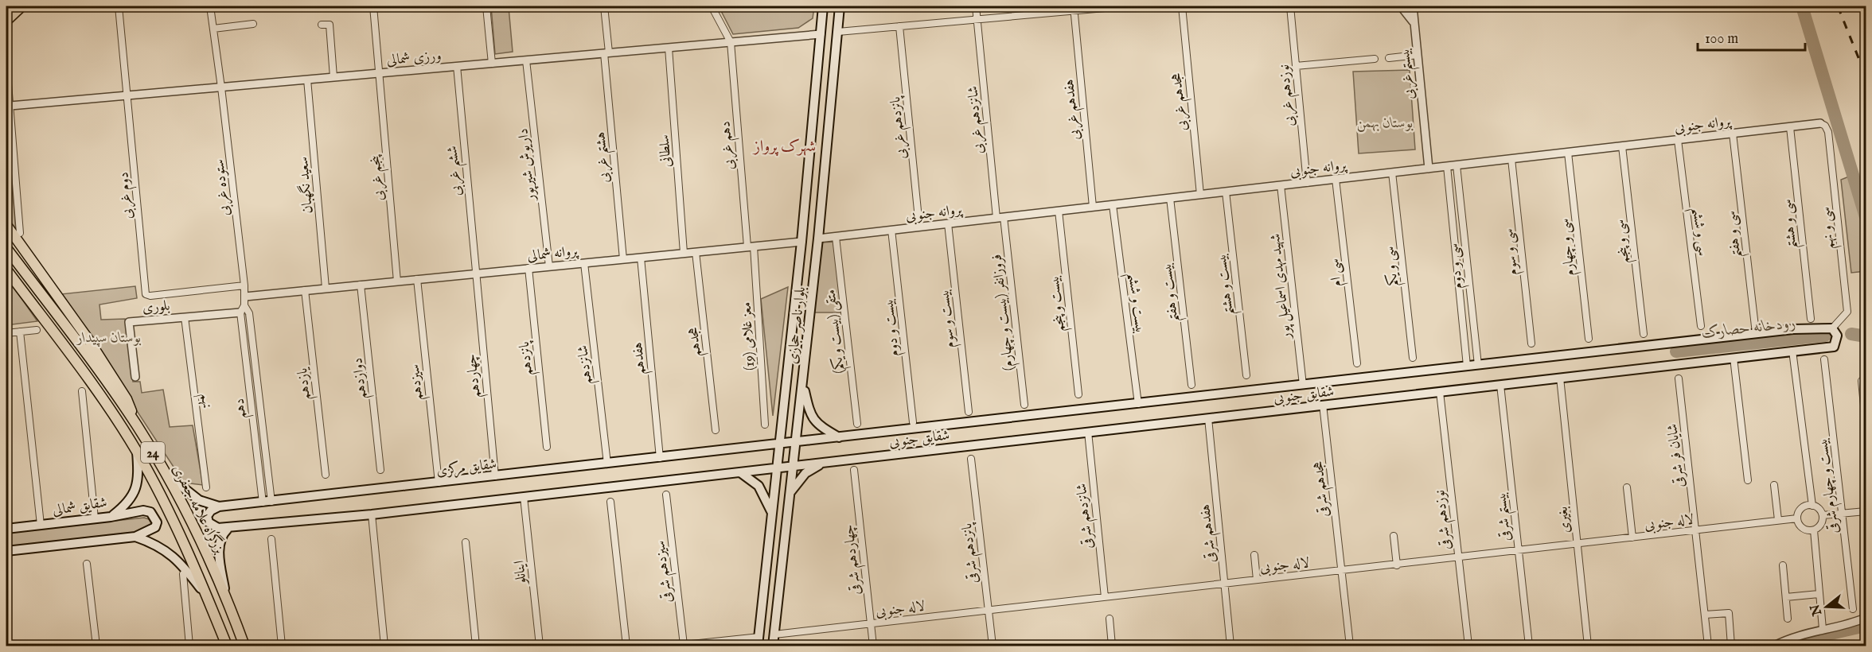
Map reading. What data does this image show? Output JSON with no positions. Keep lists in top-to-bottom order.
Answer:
{
  "streets": {
    "highway": ["24", "بزرگراه علامه جعفری"],
    "main road": [
      "بلوار ناصر حجازی",
      "شقایق جنوبی",
      "شقایق مرکزی",
      "شقایق شمالی"
    ],
    "street": [
      "ورزی شمالی",
      "بیستم غربی",
      "نوزدهم غربی",
      "هجدهم غربی",
      "هفدهم غربی",
      "شانزدهم غربی",
      "پروانه جنوبی",
      "پانزدهم غربی",
      "دهم غربی",
      "سلطانی",
      "هشتم غربی",
      "داریوش شیرپور",
      "ششم غربی",
      "پنجم غربی",
      "سعید نگهبان",
      "ستوده غربی",
      "دوم غربی",
      "سی و هشتم",
      "سی و نهم",
      "سی و ششم",
      "سی و هفتم",
      "سی و پنجم",
      "سی و چهارم",
      "سی و سوم",
      "پروانه شمالی",
      "سی و یکم",
      "سی و دوم",
      "سی ام",
      "بیست و هشتم",
      "شهید مهدی اسماعیل پور",
      "بیست و هفتم",
      "بیست و ششم",
      "بیست و پنجم",
      "بلوری",
      "فروزانفر (بیست و چهارم)",
      "بیست و سوم",
      "بیست و دوم",
      "متقی (بیست و یکم)",
      "معز غلامی (19)",
      "هجدهم",
      "پانزدهم",
      "هفدهم",
      "شانزدهم",
      "چهاردهم",
      "دوازدهم",
      "سیزدهم",
      "یازدهم",
      "نهم",
      "دهم",
      "شایان فر شرقی",
      "بیست و چهارم شرقی",
      "هجدهم شرقی",
      "شانزدهم شرقی",
      "بیستم شرقی",
      "نوزدهم شرقی",
      "بغیری",
      "لاله جنوبی",
      "هفدهم شرقی",
      "پانزدهم شرقی",
      "چهاردهم شرقی",
      "سیزدهم شرقی",
      "اینانلو"
    ]
  },
  "crossings": [
    ["ورزی شمالی", "دهم غربی"],
    ["ورزی شمالی", "سلطانی"],
    ["ورزی شمالی", "هشتم غربی"],
    ["ورزی شمالی", "داریوش شیرپور"],
    ["ورزی شمالی", "ششم غربی"],
    ["ورزی شمالی", "پنجم غربی"],
    ["ورزی شمالی", "سعید نگهبان"],
    ["ورزی شمالی", "ستوده غربی"],
    ["ورزی شمالی", "دوم غربی"],
    ["ورزی شمالی", "بلوار ناصر حجازی"],
    ["بیستم غربی", "پروانه جنوبی"],
    ["نوزدهم غربی", "پروانه جنوبی"],
    ["هجدهم غربی", "پروانه جنوبی"],
    ["هفدهم غربی", "پروانه جنوبی"],
    ["شانزدهم غربی", "پروانه جنوبی"],
    ["شانزدهم غربی", "فروزانفر (بیست و چهارم)"],
    ["پروانه جنوبی", "پانزدهم غربی"],
    ["پروانه جنوبی", "سی و هشتم"],
    ["پروانه جنوبی", "سی و نهم"],
    ["پروانه جنوبی", "سی و ششم"],
    ["پروانه جنوبی", "سی و هفتم"],
    ["پروانه جنوبی", "سی و پنجم"],
    ["پروانه جنوبی", "سی و چهارم"],
    ["پروانه جنوبی", "سی و سوم"],
    ["پروانه جنوبی", "سی و یکم"],
    ["پروانه جنوبی", "سی و دوم"],
    ["پروانه جنوبی", "سی ام"],
    ["پروانه جنوبی", "بیست و هشتم"],
    ["پروانه جنوبی", "شهید مهدی اسماعیل پور"],
    ["پروانه جنوبی", "بیست و هفتم"],
    ["پروانه جنوبی", "بیست و ششم"],
    ["پروانه جنوبی", "بیست و پنجم"],
    ["پروانه جنوبی", "فروزانفر (بیست و چهارم)"],
    ["پروانه جنوبی", "بیست و سوم"],
    ["پروانه جنوبی", "بلوار ناصر حجازی"],
    ["پروانه جنوبی", "بیست و دوم"],
    ["پروانه جنوبی", "متقی (بیست و یکم)"],
    ["دهم غربی", "پروانه شمالی"],
    ["دهم غربی", "معز غلامی (19)"],
    ["سلطانی", "پروانه شمالی"],
    ["هشتم غربی", "پروانه شمالی"],
    ["داریوش شیرپور", "پروانه شمالی"],
    ["ششم غربی", "پروانه شمالی"],
    ["ششم غربی", "چهاردهم"],
    ["پنجم غربی", "پروانه شمالی"],
    ["سعید نگهبان", "پروانه شمالی"],
    ["ستوده غربی", "دوم غربی"],
    ["ستوده غربی", "دهم"],
    ["سی و نهم", "شقایق جنوبی"],
    ["سی و هفتم", "شقایق جنوبی"],
    ["پروانه شمالی", "بلوار ناصر حجازی"],
    ["پروانه شمالی", "معز غلامی (19)"],
    ["پروانه شمالی", "هجدهم"],
    ["پروانه شمالی", "پانزدهم"],
    ["پروانه شمالی", "هفدهم"],
    ["پروانه شمالی", "شانزدهم"],
    ["پروانه شمالی", "چهاردهم"],
    ["پروانه شمالی", "دوازدهم"],
    ["پروانه شمالی", "سیزدهم"],
    ["پروانه شمالی", "یازدهم"],
    ["سی و دوم", "شقایق جنوبی"],
    ["شهید مهدی اسماعیل پور", "شقایق جنوبی"],
    ["بیست و ششم", "شقایق جنوبی"],
    ["بلوری", "نهم"],
    ["بلوری", "دهم"],
    ["بلوار ناصر حجازی", "شقایق جنوبی"],
    ["بلوار ناصر حجازی", "شقایق مرکزی"],
    ["بلوار ناصر حجازی", "لاله جنوبی"],
    ["هفدهم", "شقایق مرکزی"],
    ["شانزدهم", "شقایق مرکزی"],
    ["چهاردهم", "شقایق مرکزی"],
    ["سیزدهم", "شقایق مرکزی"],
    ["شقایق جنوبی", "شقایق مرکزی"],
    ["شقایق جنوبی", "هجدهم شرقی"],
    ["شقایق جنوبی", "شانزدهم شرقی"],
    ["شقایق جنوبی", "بیستم شرقی"],
    ["شقایق جنوبی", "نوزدهم شرقی"],
    ["شقایق جنوبی", "بغیری"],
    ["شقایق جنوبی", "هفدهم شرقی"],
    ["دهم", "شقایق مرکزی"],
    ["شایان فر شرقی", "لاله جنوبی"],
    ["شقایق مرکزی", "بزرگراه علامه جعفری"],
    ["هجدهم شرقی", "لاله جنوبی"],
    ["شقایق شمالی", "بزرگراه علامه جعفری"],
    ["شانزدهم شرقی", "لاله جنوبی"],
    ["بیستم شرقی", "لاله جنوبی"],
    ["نوزدهم شرقی", "لاله جنوبی"],
    ["بغیری", "لاله جنوبی"],
    ["لاله جنوبی", "هفدهم شرقی"],
    ["لاله جنوبی", "پانزدهم شرقی"],
    ["لاله جنوبی", "چهاردهم شرقی"]
  ],
  "districts": ["شهرک پرواز"],
  "water": ["رودخانه حصارک"],
  "parks": ["بوستان بهمن", "بوستان سپیدار"],
  "scale_bar": "100 m",
  "north": "left"
}
